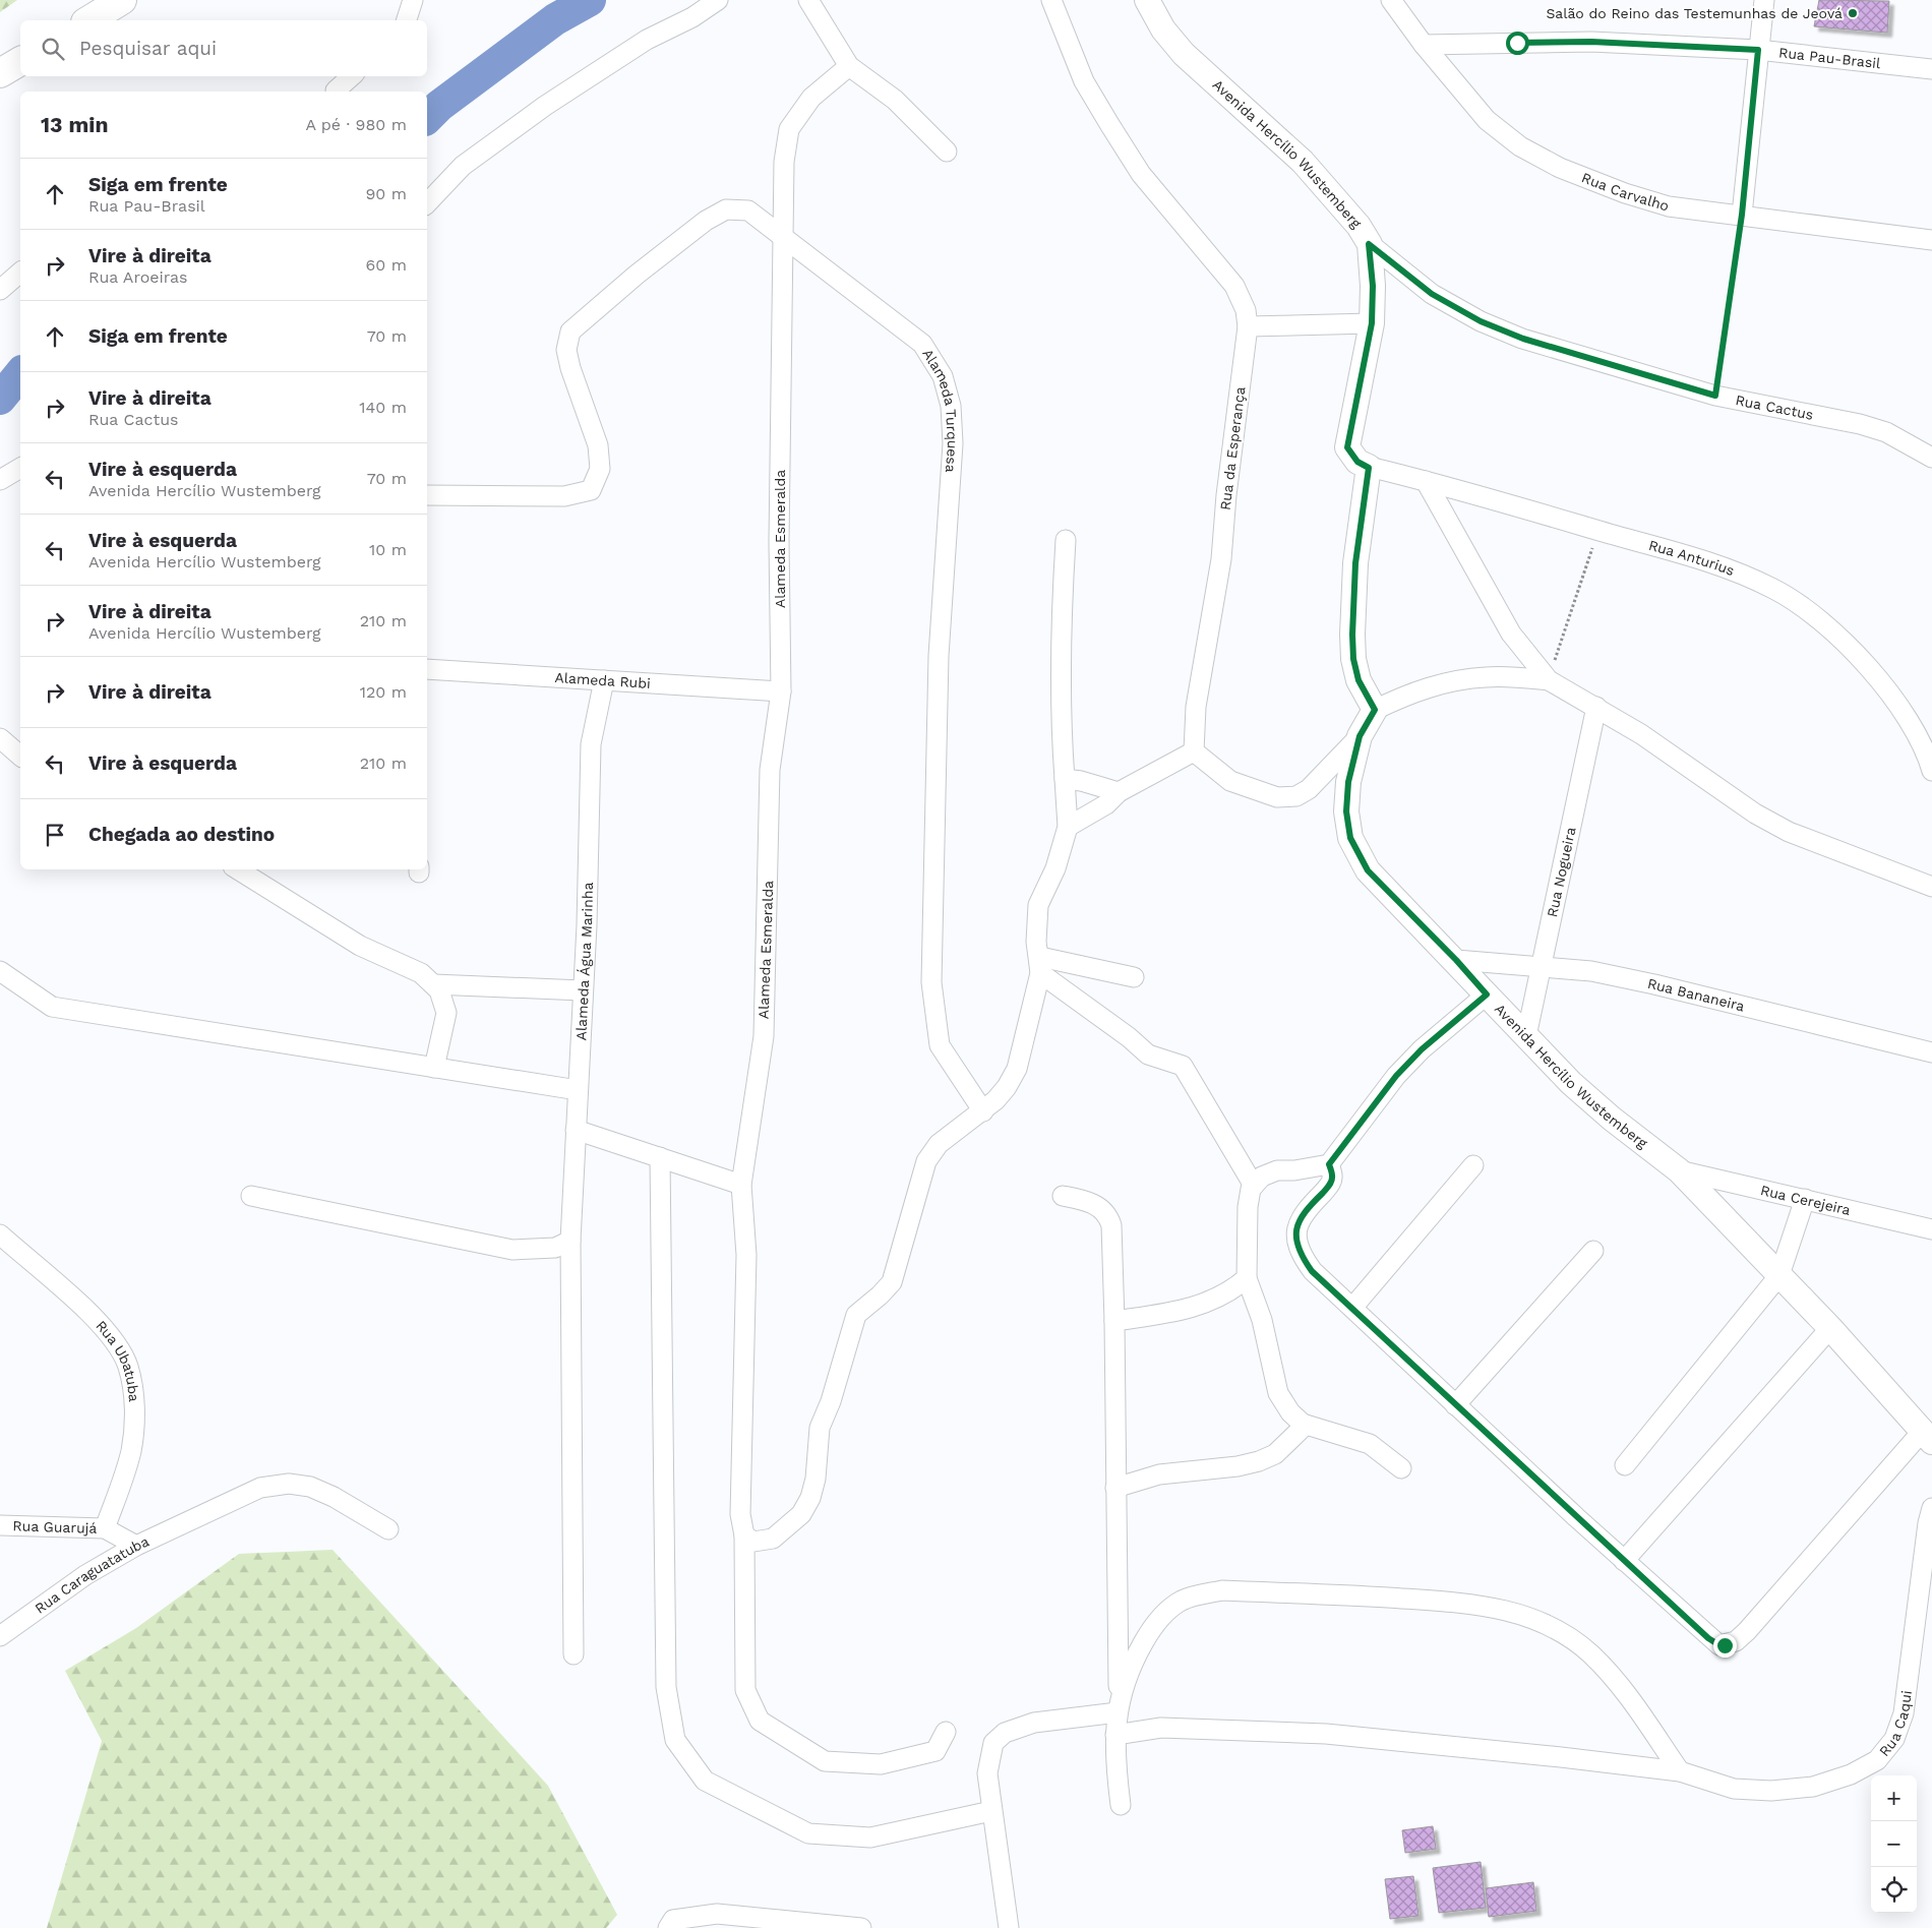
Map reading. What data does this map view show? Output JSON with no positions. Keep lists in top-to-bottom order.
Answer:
{
  "streets": {
    "street": [
      "Rua Pau-Brasil",
      "Avenida Hercílio Wustemberg",
      "Rua Carvalho",
      "Rua Cactus",
      "Alameda Turquesa",
      "Rua da Esperança",
      "Alameda Esmeralda",
      "Rua Anturius",
      "Alameda Rubi",
      "Rua Nogueira",
      "Alameda Água Marinha",
      "Rua Bananeira",
      "Rua Cerejeira",
      "Rua Ubatuba",
      "Rua Guarujá",
      "Rua Caraguatatuba",
      "Rua Caqui"
    ]
  },
  "crossings": [
    ["Rua Pau-Brasil", "Rua Carvalho"],
    ["Avenida Hercílio Wustemberg", "Rua Cactus"],
    ["Avenida Hercílio Wustemberg", "Rua Anturius"],
    ["Avenida Hercílio Wustemberg", "Rua Nogueira"],
    ["Avenida Hercílio Wustemberg", "Rua Bananeira"],
    ["Avenida Hercílio Wustemberg", "Rua Cerejeira"],
    ["Alameda Turquesa", "Alameda Esmeralda"],
    ["Alameda Esmeralda", "Alameda Rubi"],
    ["Alameda Rubi", "Alameda Água Marinha"],
    ["Rua Nogueira", "Rua Bananeira"],
    ["Rua Ubatuba", "Rua Guarujá"],
    ["Rua Guarujá", "Rua Caraguatatuba"]
  ],
  "places": ["Salão do Reino das Testemunhas de Jeová"],
  "page": {
    "search": "Pesquisar aqui",
    "heading": ["13 min", "A pé · 980 m"],
    "list": [
      ["Siga em frente", "Rua Pau-Brasil", "90 m"],
      ["Vire à direita", "Rua Aroeiras", "60 m"],
      ["Siga em frente", "70 m"],
      ["Vire à direita", "Rua Cactus", "140 m"],
      ["Vire à esquerda", "Avenida Hercílio Wustemberg", "70 m"],
      ["Vire à esquerda", "Avenida Hercílio Wustemberg", "10 m"],
      ["Vire à direita", "Avenida Hercílio Wustemberg", "210 m"],
      ["Vire à direita", "120 m"],
      ["Vire à esquerda", "210 m"],
      "Chegada ao destino"
    ],
    "map_buttons": ["+", "−"]
  }
}
